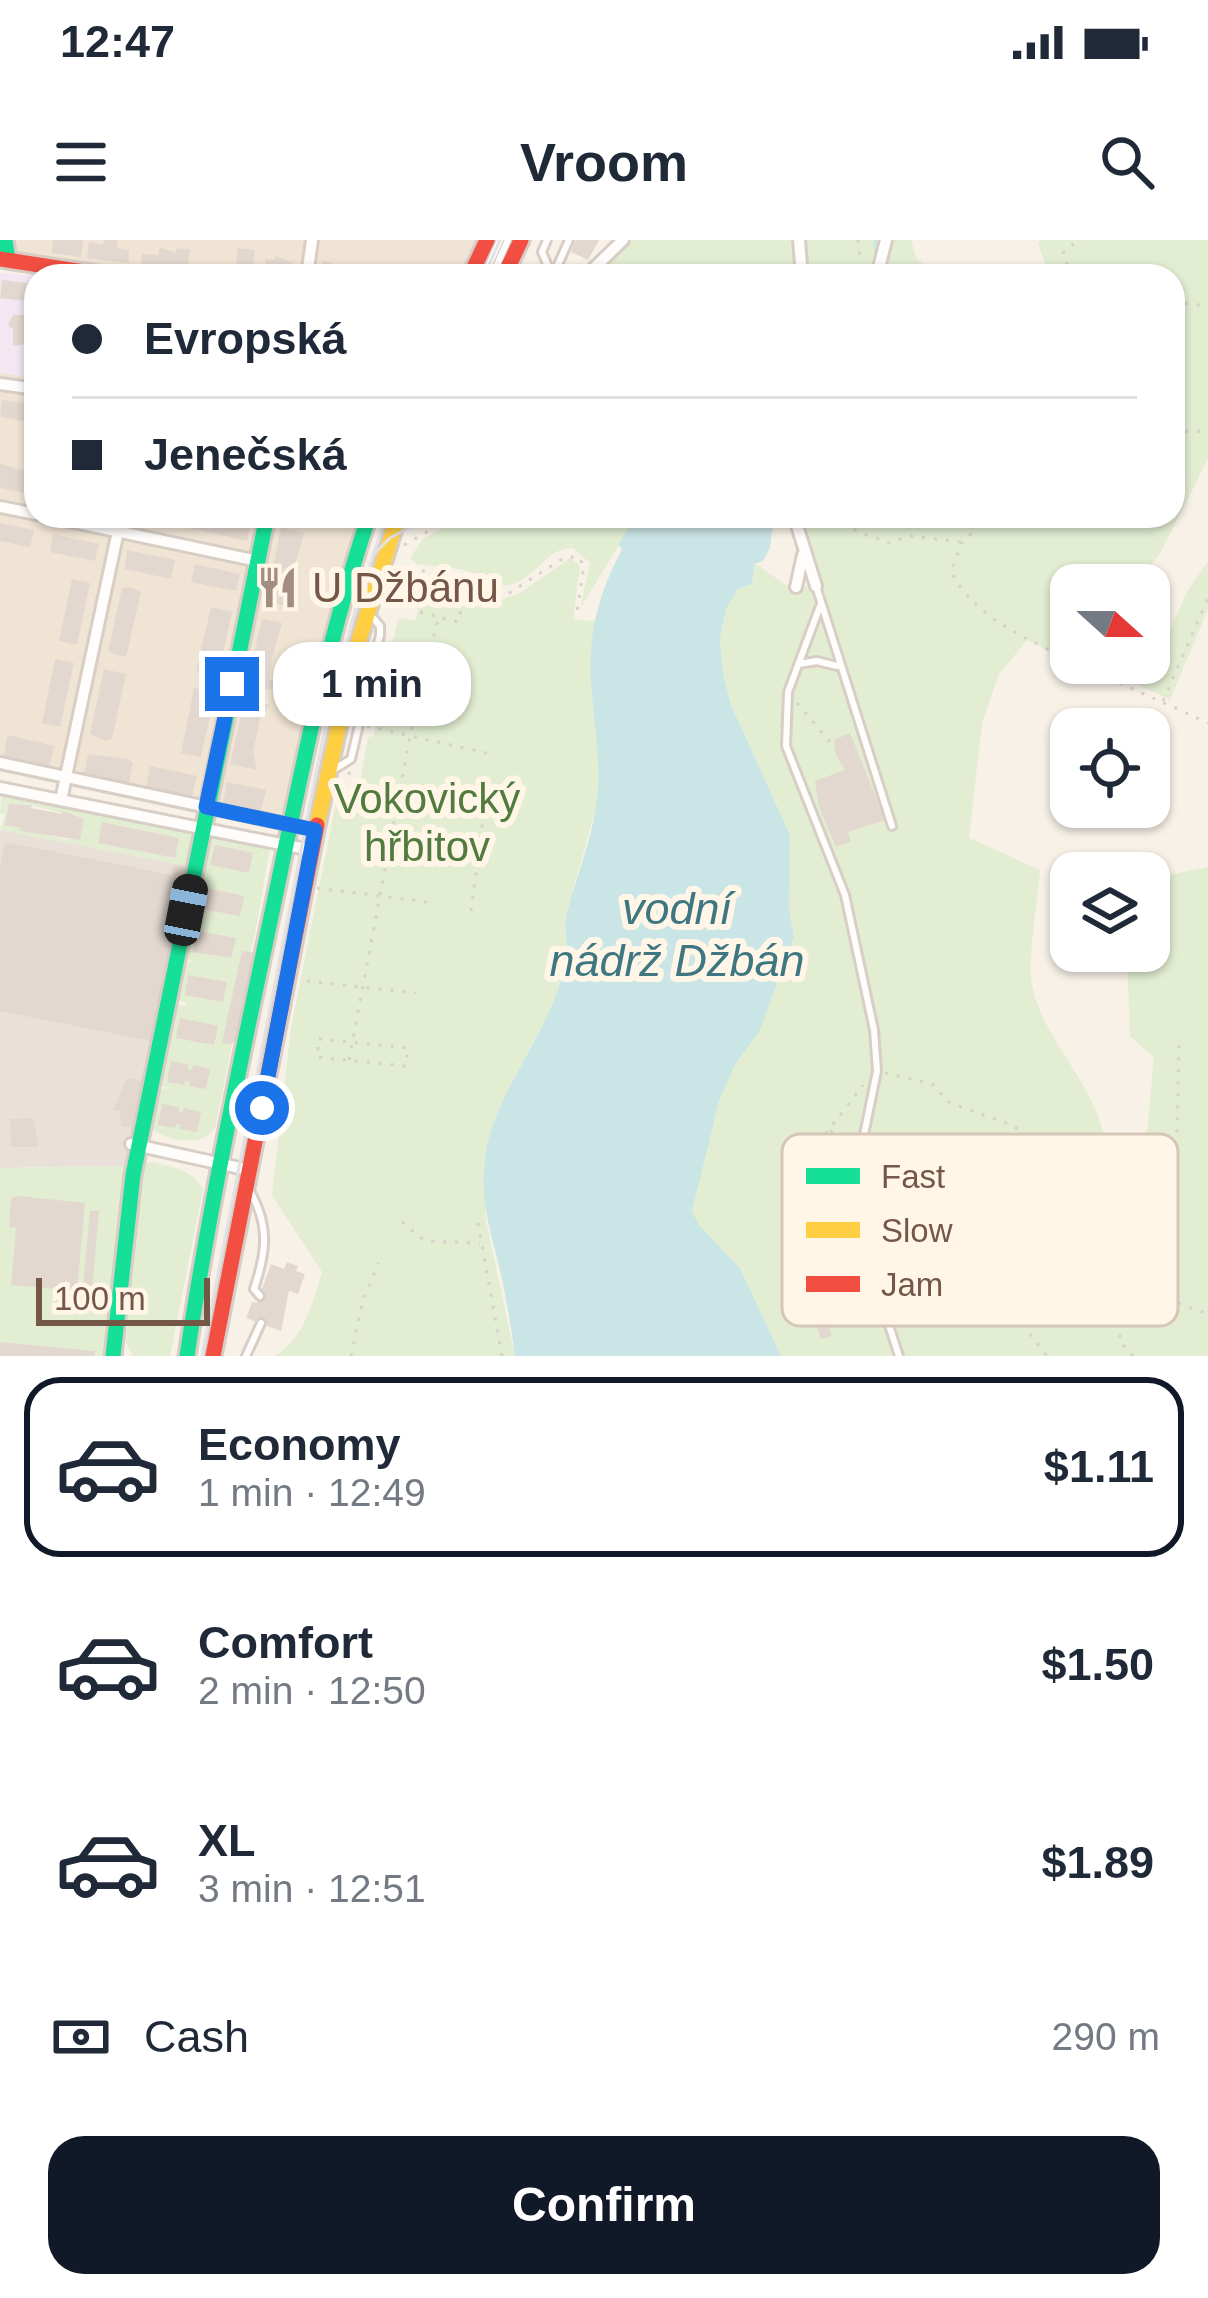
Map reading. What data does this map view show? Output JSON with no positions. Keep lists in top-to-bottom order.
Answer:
{
  "water": ["vodní nádrž Džbán"],
  "parks": ["Vokovický hřbitov"],
  "places": {
    "restaurant": ["U Džbánu"]
  },
  "legend": ["Fast", "Slow", "Jam"],
  "scale_bar": "100 m",
  "north": "right",
  "page": {
    "status": "12:47",
    "header": "Vroom",
    "banner": ["Evropská", "Jenečská"],
    "bubble": "1 min",
    "scale": "100 m",
    "list": [
      {
        "name": "Economy",
        "note": "1 min · 12:49",
        "value": "$1.11"
      },
      {
        "name": "Comfort",
        "note": "2 min · 12:50",
        "value": "$1.50"
      },
      {
        "name": "XL",
        "note": "3 min · 12:51",
        "value": "$1.89"
      }
    ],
    "pay": ["Cash", "290 m"],
    "buttons": "Confirm"
  }
}
